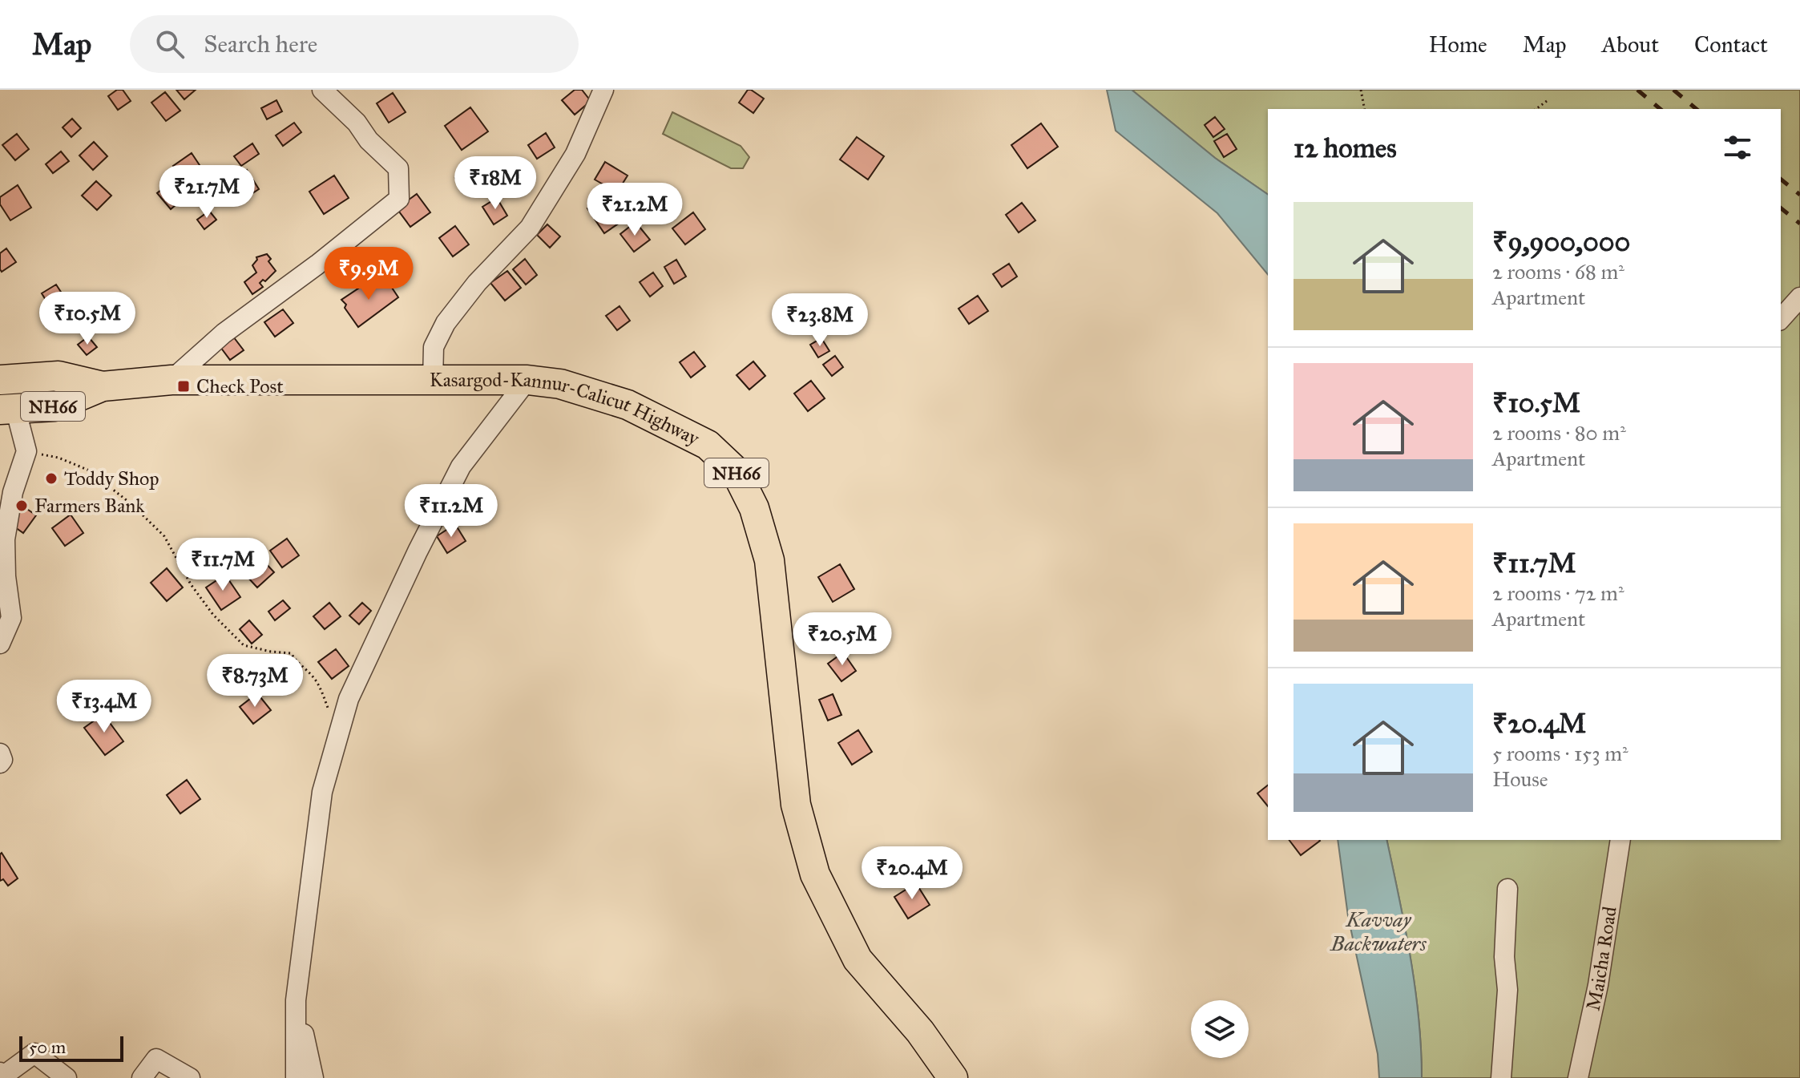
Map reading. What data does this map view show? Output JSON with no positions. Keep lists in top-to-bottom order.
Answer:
{
  "streets": {
    "highway": ["NH66", "Kasargod-Kannur-Calicut Highway"],
    "street": ["Maicha Road"]
  },
  "water": ["Kavvay Backwaters"],
  "places": {
    "transit": ["Check Post"],
    "other": ["Toddy Shop", "Farmers Bank"]
  },
  "scale_bar": "50 m",
  "page": {
    "header": "Map",
    "search": "Search here",
    "nav": [
      "Home",
      "Map",
      "About",
      "Contact"
    ],
    "heading": "12 homes",
    "price": [
      "₹18M",
      "₹21.7M",
      "₹21.2M",
      "₹9.9M",
      "₹10.5M",
      "₹23.8M",
      "₹11.2M",
      "₹11.7M",
      "₹20.5M",
      "₹8.73M",
      "₹13.4M",
      "₹20.4M"
    ],
    "list": [
      {
        "name": "₹9,900,000",
        "note": "2 rooms · 68 m² · Apartment"
      },
      {
        "name": "₹10.5M",
        "note": "2 rooms · 80 m² · Apartment"
      },
      {
        "name": "₹11.7M",
        "note": "2 rooms · 72 m² · Apartment"
      },
      {
        "name": "₹20.4M",
        "note": "5 rooms · 153 m² · House"
      }
    ],
    "scale": "50 m"
  }
}
